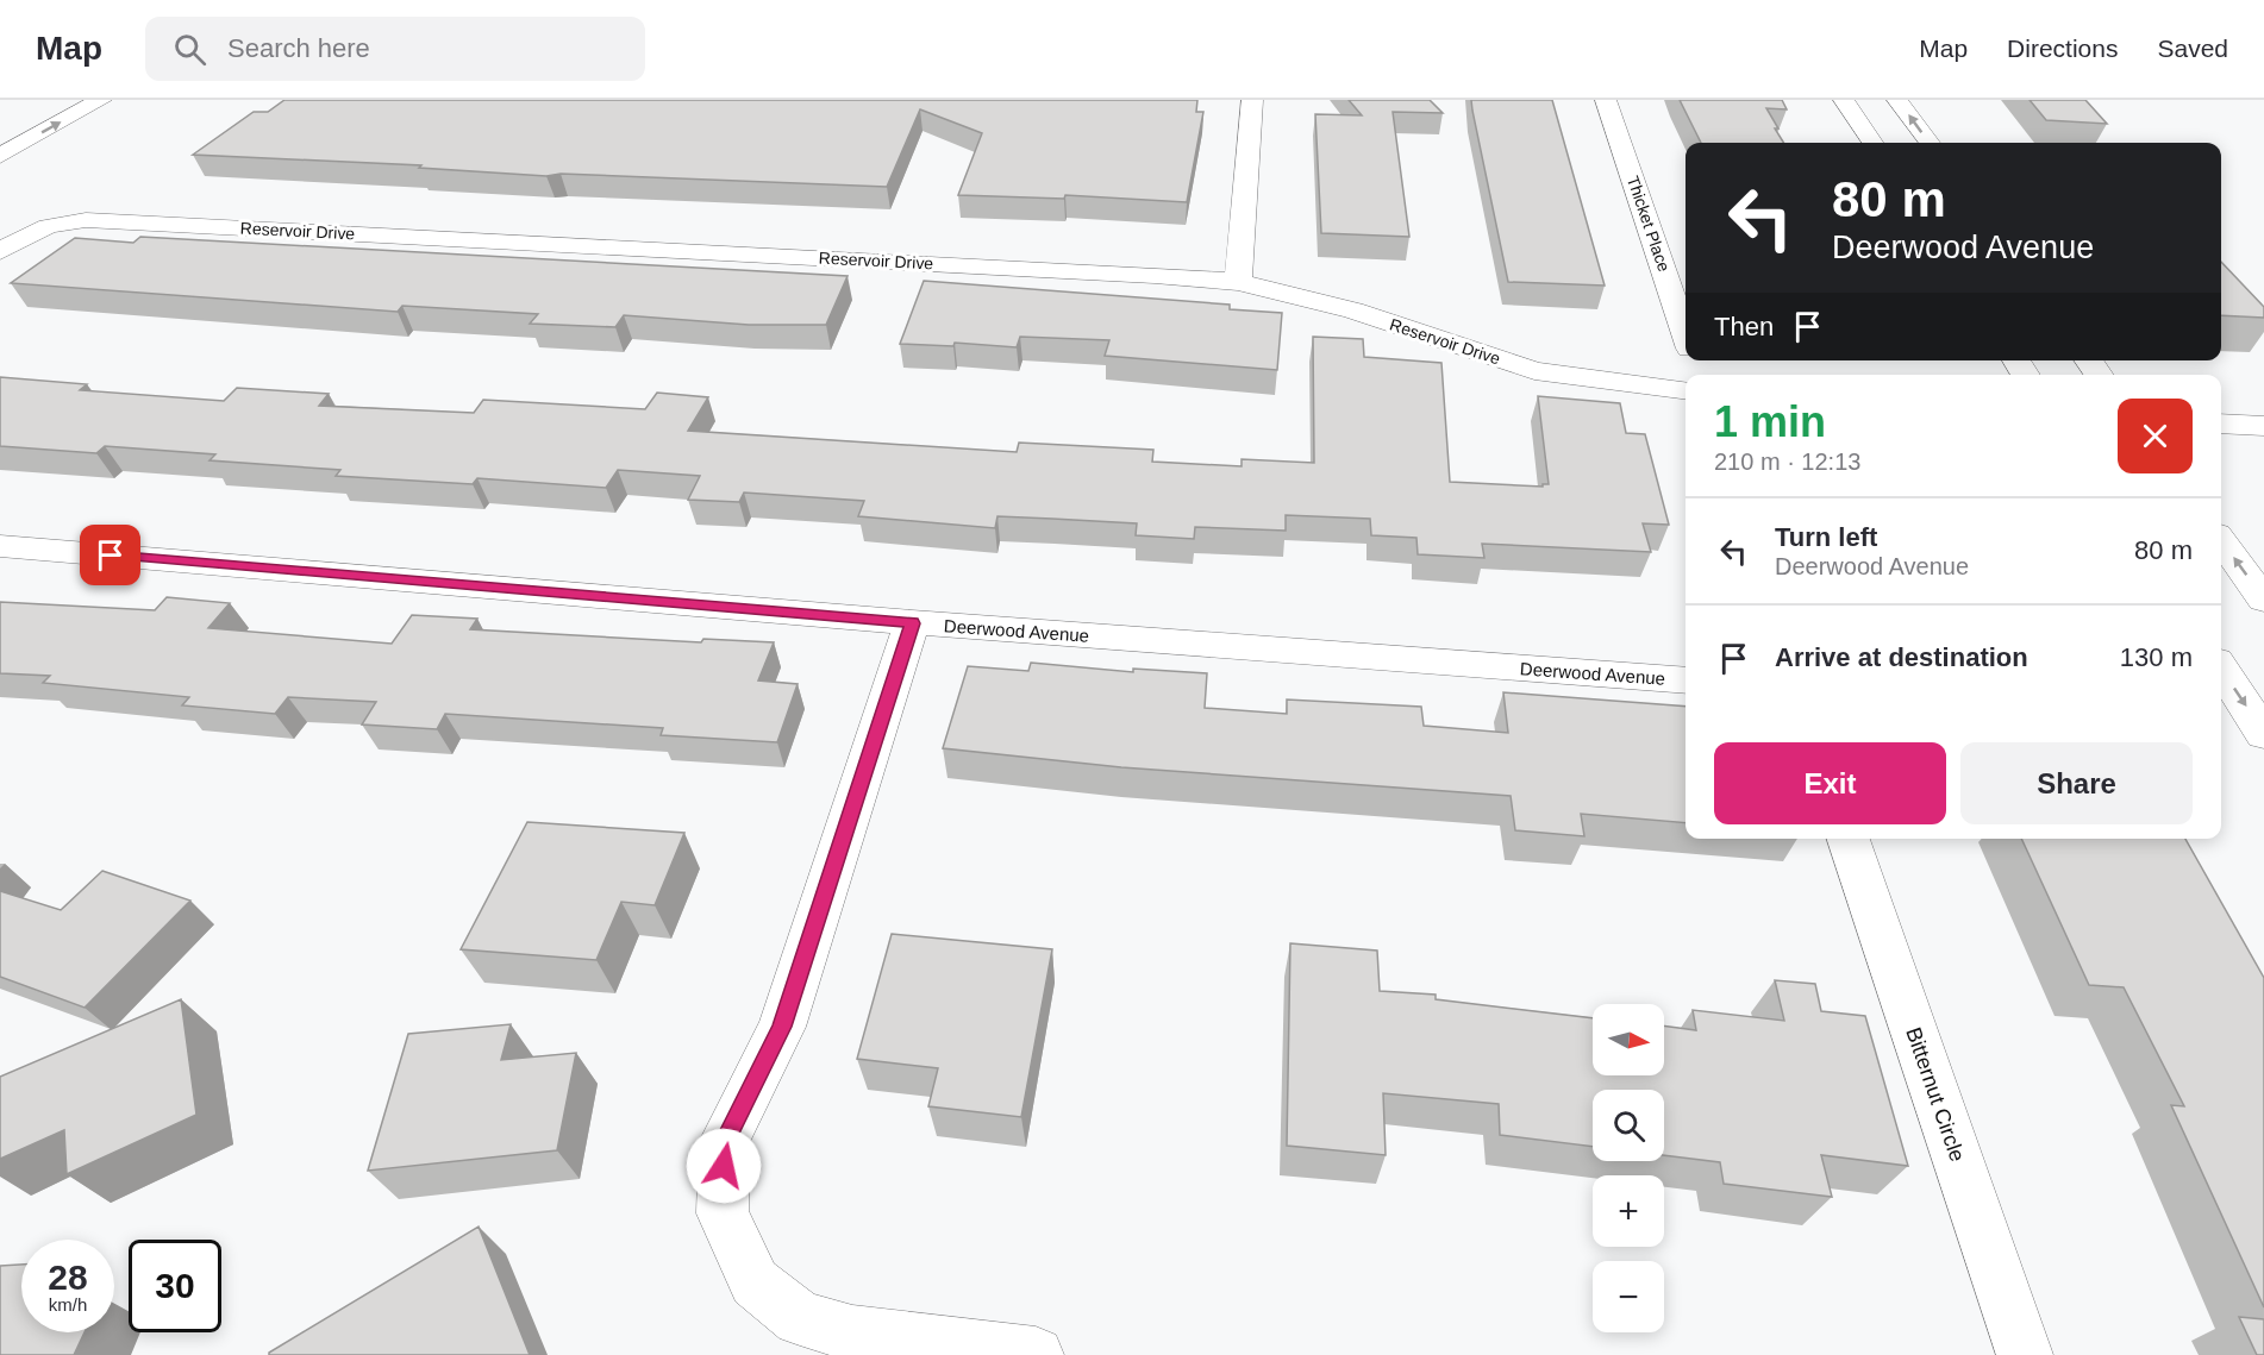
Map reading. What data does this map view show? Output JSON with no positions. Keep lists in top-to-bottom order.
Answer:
{
  "streets": {
    "main road": [
      "Thicket Place",
      "Reservoir Drive",
      "Deerwood Avenue",
      "Bitternut Circle"
    ]
  },
  "north": "right",
  "page": {
    "header": "Map",
    "search": "Search here",
    "nav": ["Map", "Directions", "Saved"],
    "turn": ["80 m", "Deerwood Avenue"],
    "then": "Then",
    "heading": ["1 min", "210 m · 12:13"],
    "list": [
      {
        "name": "Turn left",
        "note": "Deerwood Avenue",
        "value": "80 m"
      },
      {
        "name": "Arrive at destination",
        "value": "130 m"
      }
    ],
    "buttons": ["Exit", "Share"],
    "map_buttons": ["+", "−"],
    "speed": "28 km/h",
    "limit": "30"
  }
}
